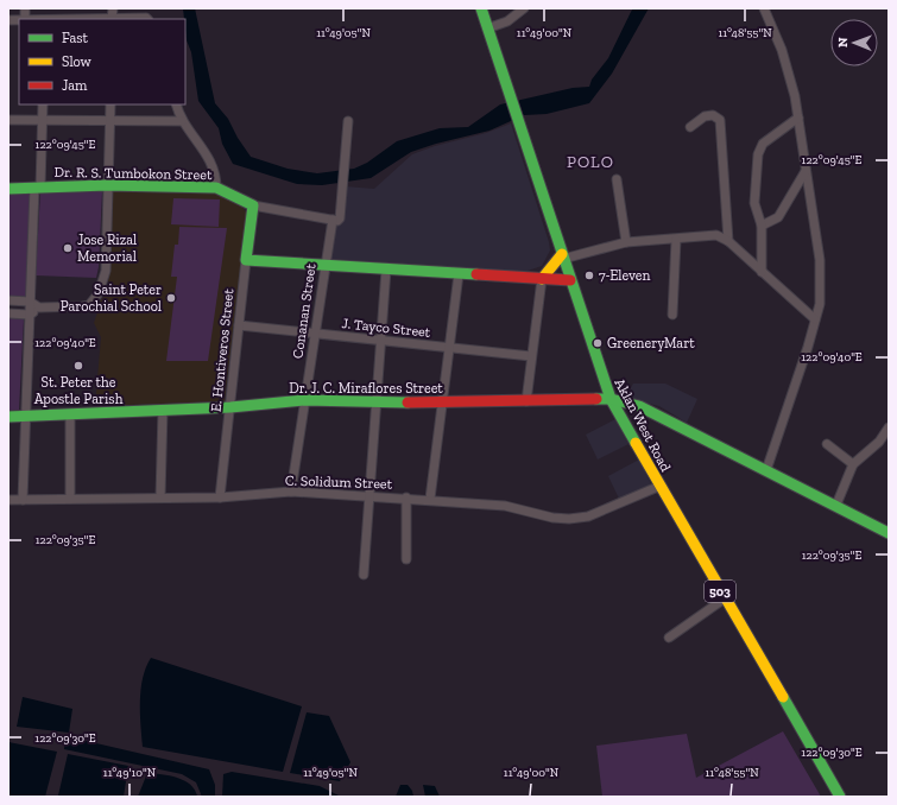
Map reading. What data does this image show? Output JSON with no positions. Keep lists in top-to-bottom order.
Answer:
{
  "streets": {
    "street": [
      "Dr. R. S. Tumbokon Street",
      "Conanan Street",
      "J. Tayco Street",
      "E. Hontiveros Street",
      "Dr. J. C. Miraflores Street",
      "Aklan West Road",
      "C. Solidum Street",
      "503"
    ]
  },
  "crossings": [
    ["Dr. R. S. Tumbokon Street", "E. Hontiveros Street"],
    ["Conanan Street", "J. Tayco Street"],
    ["Conanan Street", "Dr. J. C. Miraflores Street"],
    ["Conanan Street", "C. Solidum Street"],
    ["J. Tayco Street", "E. Hontiveros Street"],
    ["E. Hontiveros Street", "Dr. J. C. Miraflores Street"],
    ["E. Hontiveros Street", "C. Solidum Street"],
    ["Dr. J. C. Miraflores Street", "Aklan West Road"],
    ["Aklan West Road", "C. Solidum Street"]
  ],
  "districts": ["POLO"],
  "places": [
    "Jose Rizal Memorial",
    "7-Eleven",
    "Saint Peter Parochial School",
    "GreeneryMart",
    "St. Peter the Apostle Parish"
  ],
  "legend": ["Fast", "Slow", "Jam"],
  "north": "left",
  "coordinates": [
    "11°49'05\"N",
    "11°49'00\"N",
    "11°48'55\"N",
    "122°09'45\"E",
    "122°09'40\"E",
    "122°09'35\"E",
    "122°09'30\"E",
    "11°49'10\"N"
  ]
}
